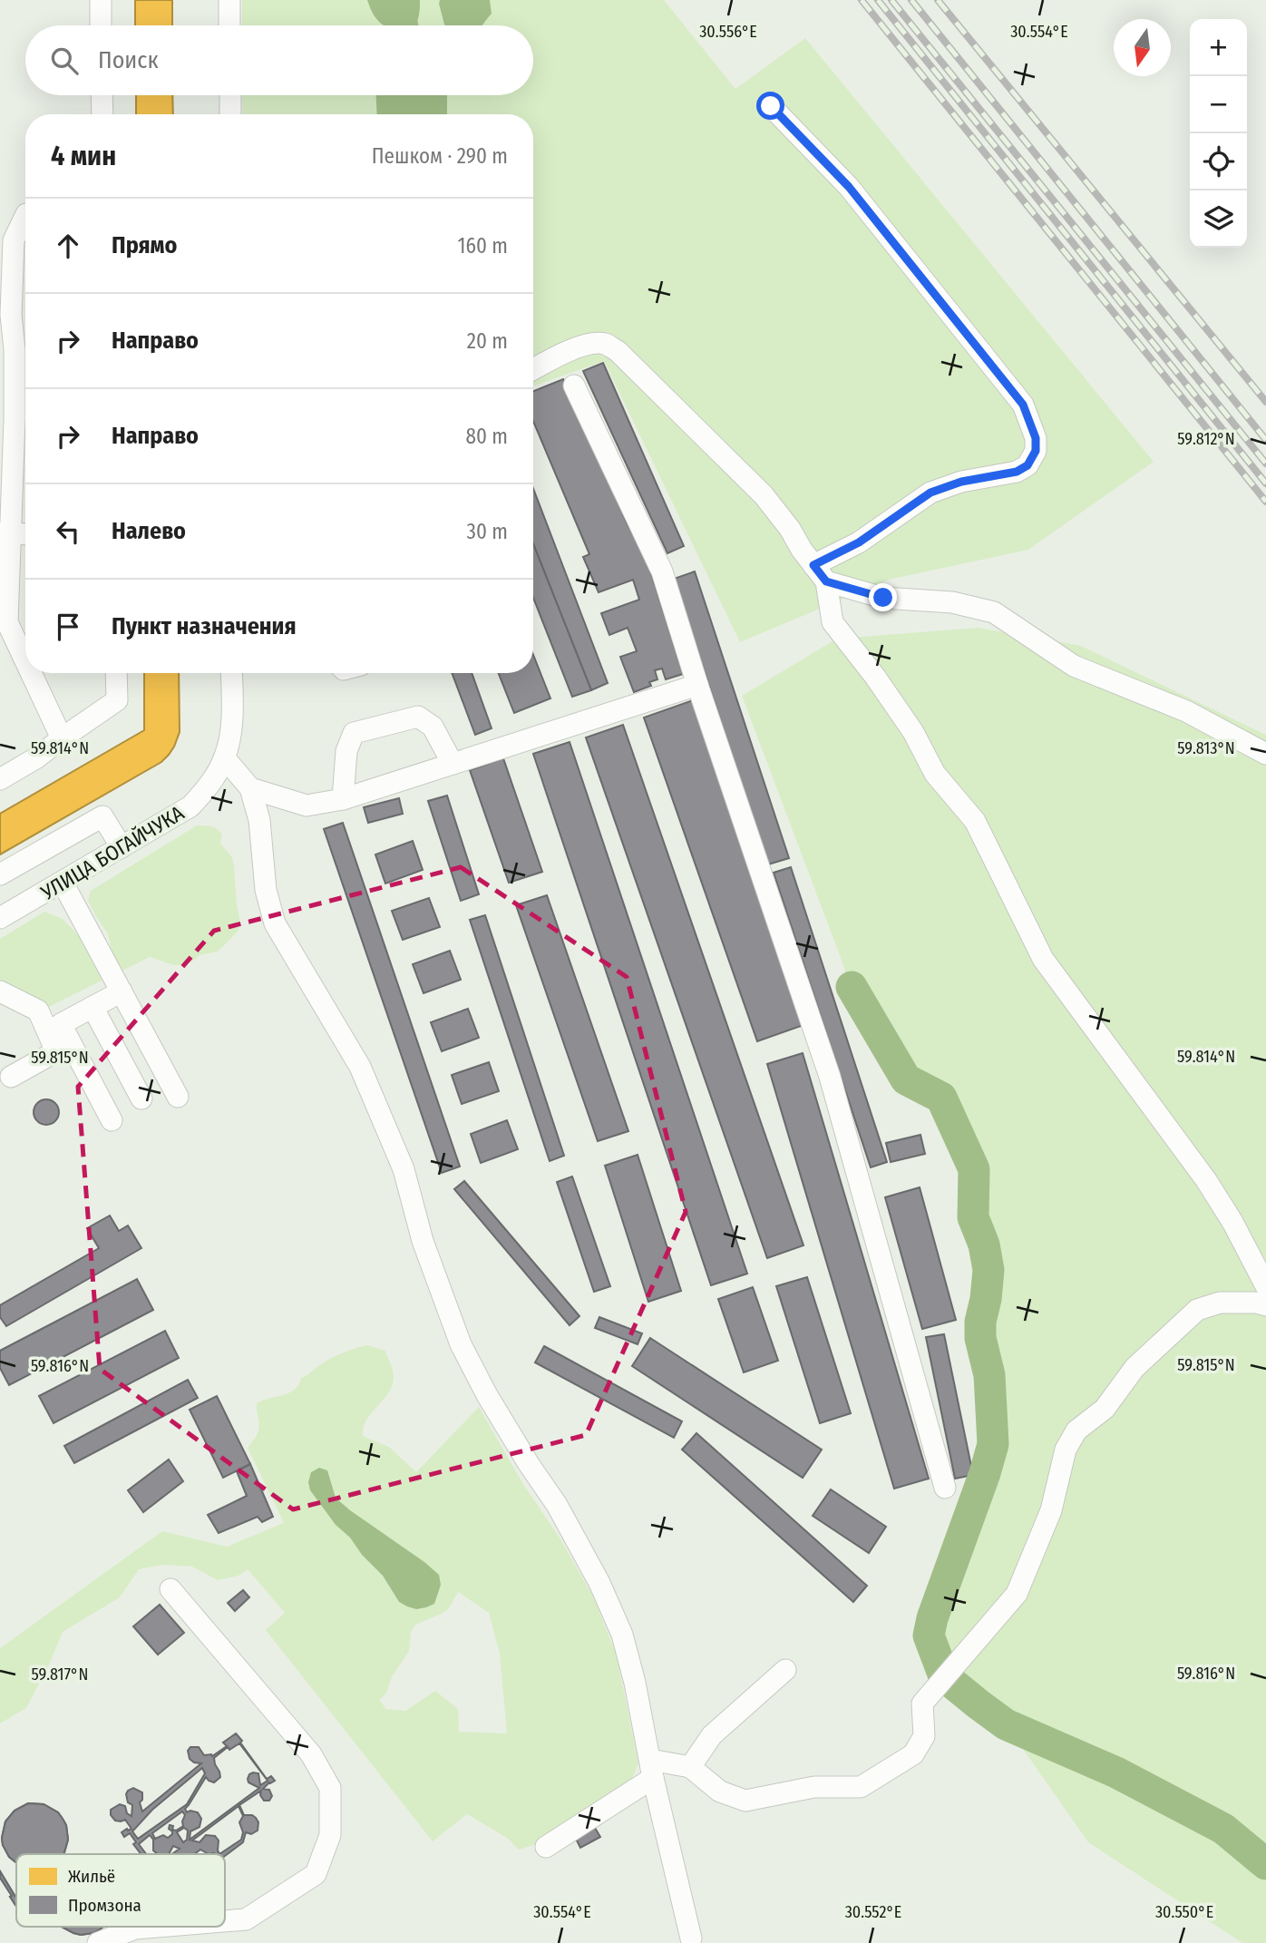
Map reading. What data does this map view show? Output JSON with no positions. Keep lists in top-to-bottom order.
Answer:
{
  "streets": {
    "street": ["УЛИЦА БОГАЙЧУКА"]
  },
  "legend": ["Жильё", "Промзона"],
  "north": "bottom",
  "page": {
    "map_buttons": ["+", "−"],
    "search": "Поиск",
    "heading": ["4 мин", "Пешком · 290 m"],
    "list": [
      ["Прямо", "160 m"],
      ["Направо", "20 m"],
      ["Направо", "80 m"],
      ["Налево", "30 m"],
      "Пункт назначения"
    ]
  },
  "coordinates": [
    "30.556°E",
    "30.554°E",
    "59.812°N",
    "59.813°N",
    "59.814°N",
    "59.815°N",
    "59.816°N",
    "59.817°N",
    "30.552°E",
    "30.550°E"
  ]
}
